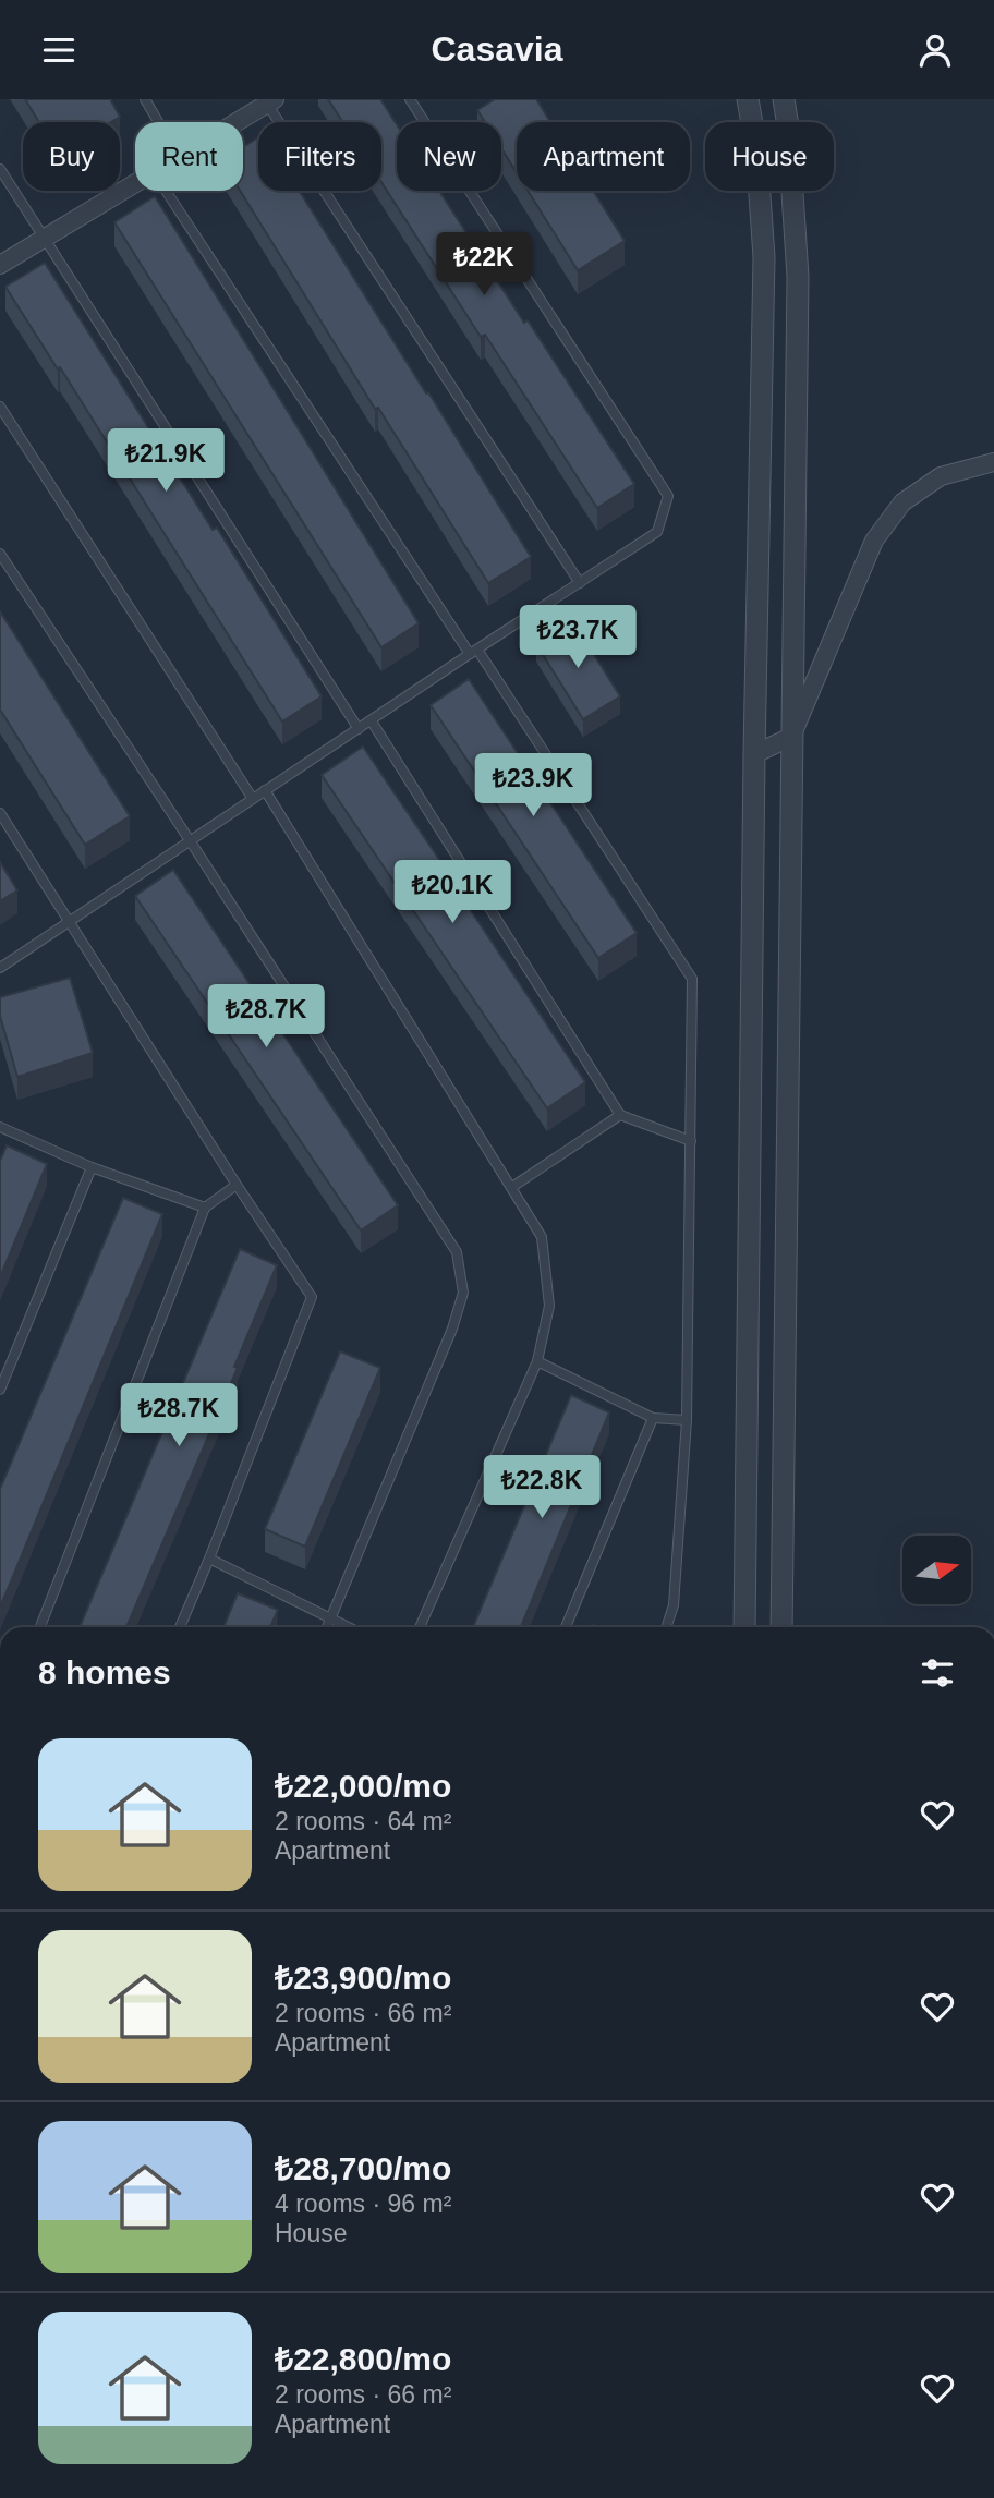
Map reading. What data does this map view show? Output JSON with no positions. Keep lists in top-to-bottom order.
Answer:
{
  "north": "right",
  "page": {
    "header": "Casavia",
    "chip": [
      "Buy",
      "Rent",
      "Filters",
      "New",
      "Apartment",
      "House"
    ],
    "price": [
      "₺22K",
      "₺21.9K",
      "₺23.7K",
      "₺23.9K",
      "₺20.1K",
      "₺28.7K",
      "₺28.7K",
      "₺22.8K"
    ],
    "heading": "8 homes",
    "list": [
      {
        "name": "₺22,000/mo",
        "note": "2 rooms · 64 m² · Apartment"
      },
      {
        "name": "₺23,900/mo",
        "note": "2 rooms · 66 m² · Apartment"
      },
      {
        "name": "₺28,700/mo",
        "note": "4 rooms · 96 m² · House"
      },
      {
        "name": "₺22,800/mo",
        "note": "2 rooms · 66 m² · Apartment"
      }
    ]
  }
}
